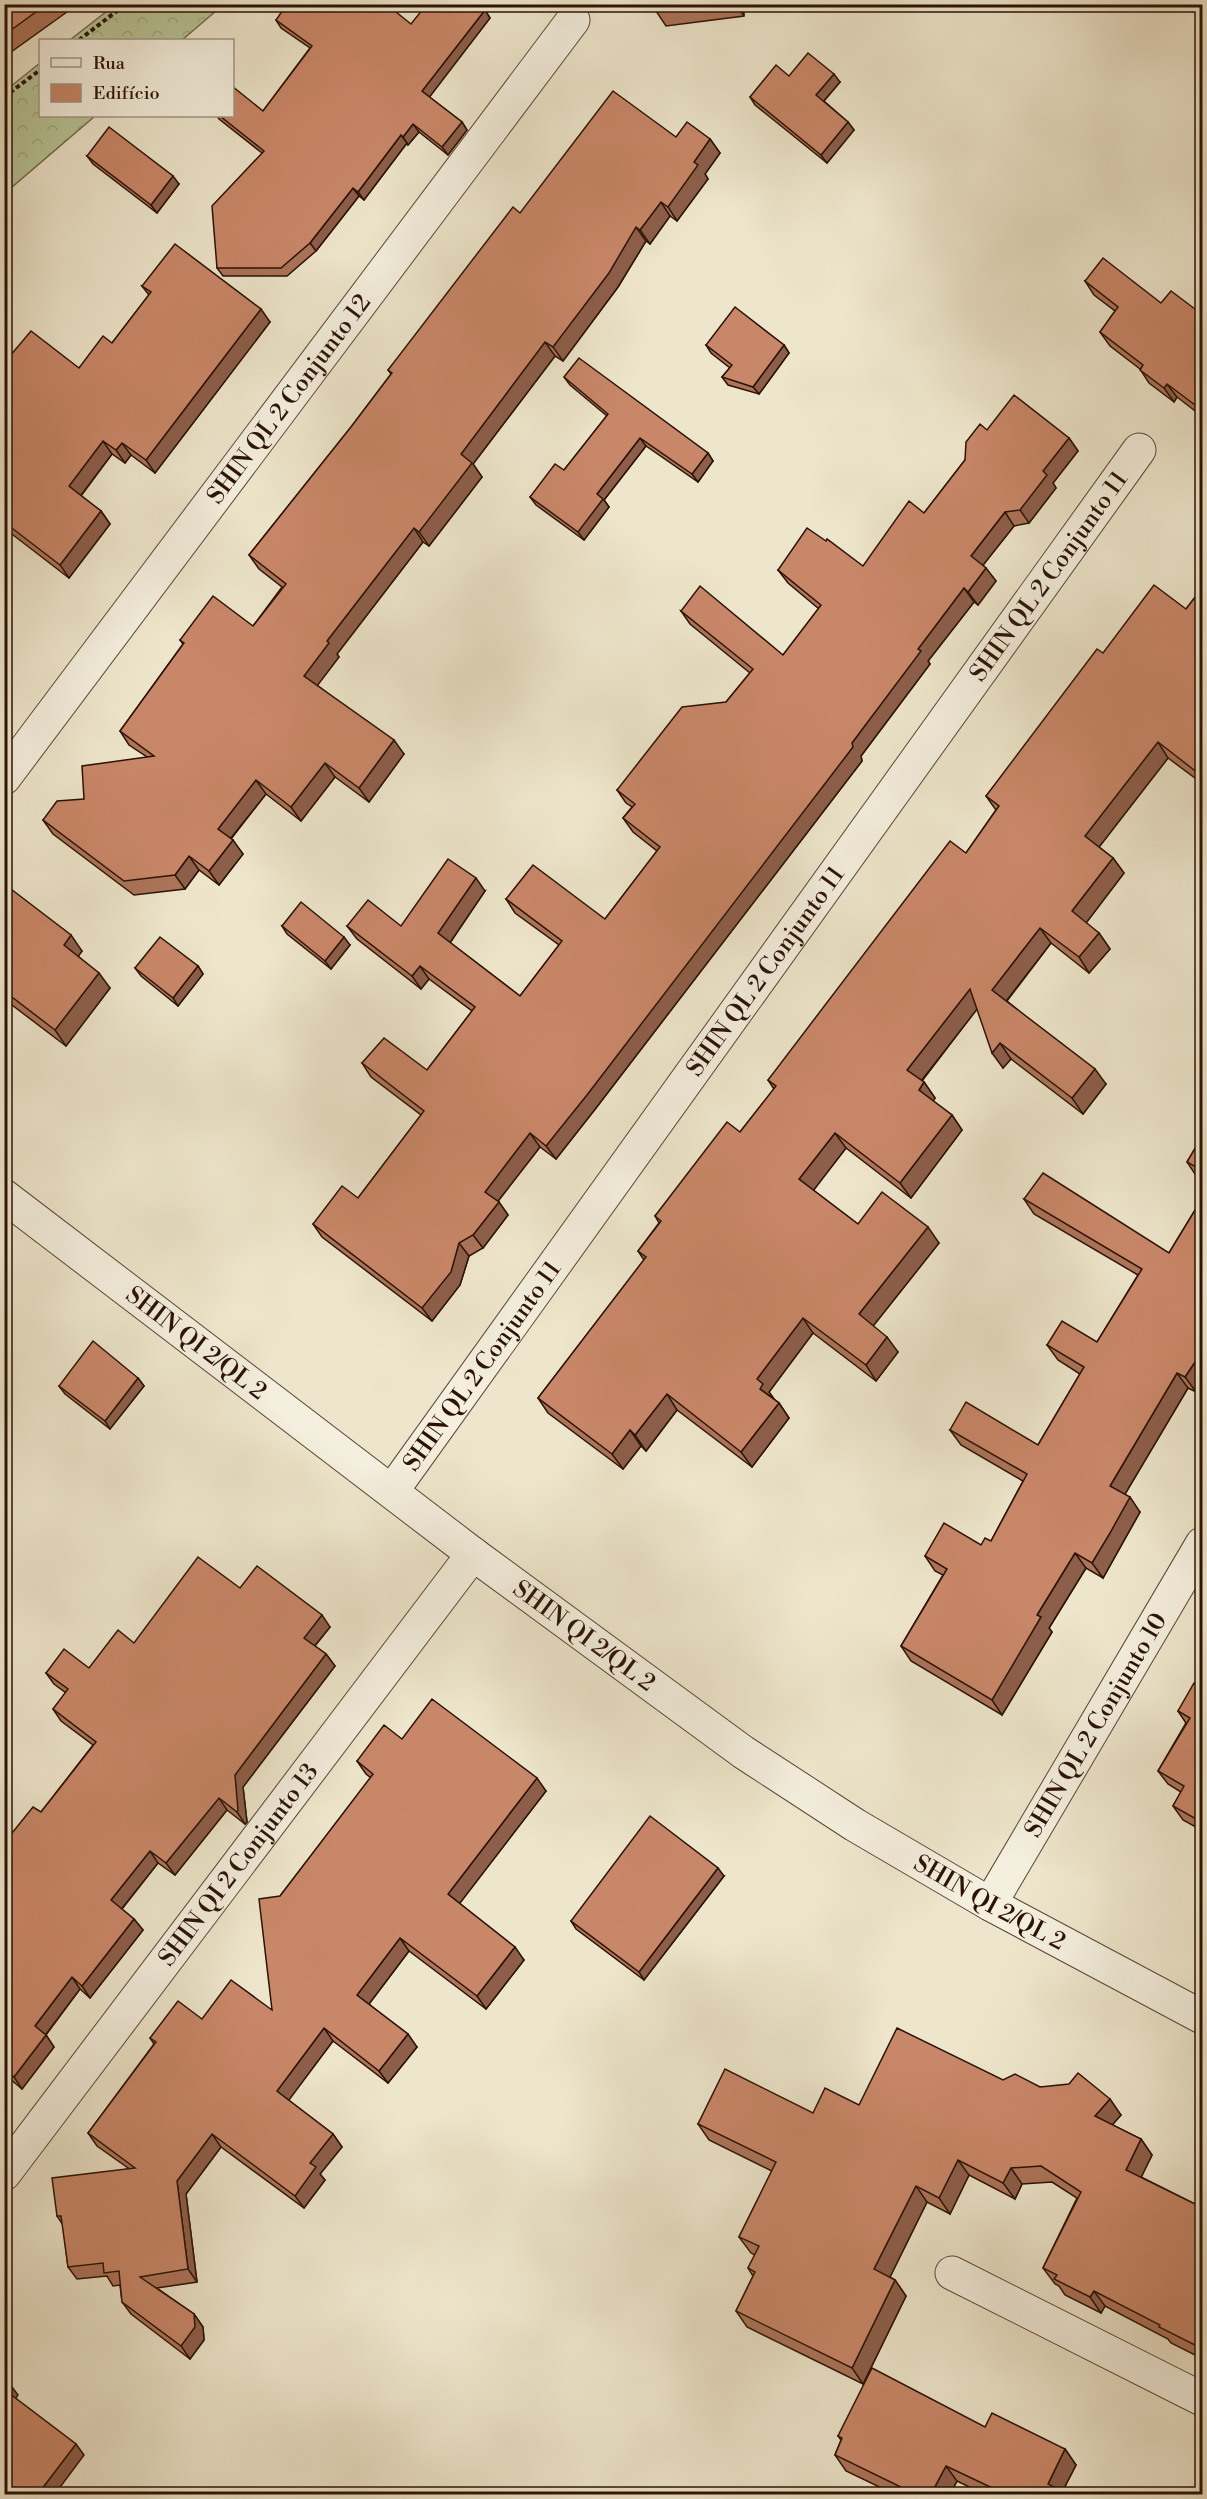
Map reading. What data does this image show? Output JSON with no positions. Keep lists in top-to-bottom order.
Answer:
{
  "streets": {
    "street": [
      "SHIN QL 2 Conjunto 12",
      "SHIN QL 2 Conjunto 11",
      "SHIN QI 2/QL 2",
      "SHIN QL 2 Conjunto 10",
      "SHIN QI 2 Conjunto 13"
    ]
  },
  "crossings": [
    ["SHIN QL 2 Conjunto 11", "SHIN QI 2/QL 2"],
    ["SHIN QI 2/QL 2", "SHIN QL 2 Conjunto 10"],
    ["SHIN QI 2/QL 2", "SHIN QI 2 Conjunto 13"]
  ],
  "legend": ["Rua", "Edifício"]
}
